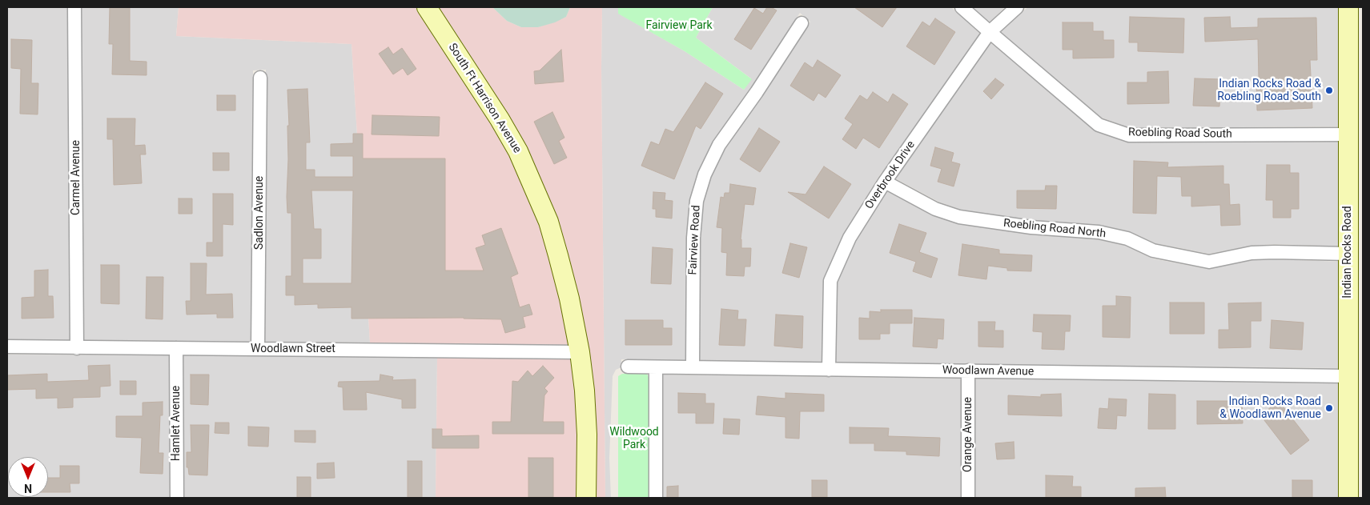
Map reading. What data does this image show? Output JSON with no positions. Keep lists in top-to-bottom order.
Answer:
{
  "streets": {
    "main road": ["South Ft Harrison Avenue", "Indian Rocks Road"],
    "street": [
      "Roebling Road South",
      "Overbrook Drive",
      "Carmel Avenue",
      "Sadlon Avenue",
      "Roebling Road North",
      "Fairview Road",
      "Woodlawn Street",
      "Woodlawn Avenue",
      "Hamlet Avenue",
      "Orange Avenue"
    ]
  },
  "crossings": [
    ["South Ft Harrison Avenue", "Woodlawn Street"],
    ["Roebling Road South", "Overbrook Drive"],
    ["Roebling Road South", "Indian Rocks Road"],
    ["Overbrook Drive", "Roebling Road North"],
    ["Overbrook Drive", "Woodlawn Avenue"],
    ["Carmel Avenue", "Woodlawn Street"],
    ["Sadlon Avenue", "Woodlawn Street"],
    ["Roebling Road North", "Indian Rocks Road"],
    ["Fairview Road", "Woodlawn Avenue"],
    ["Indian Rocks Road", "Woodlawn Avenue"],
    ["Woodlawn Street", "Hamlet Avenue"],
    ["Woodlawn Avenue", "Orange Avenue"]
  ],
  "parks": ["Fairview Park", "Wildwood Park"],
  "places": ["Indian Rocks Road & Roebling Road South", "Indian Rocks Road & Woodlawn Avenue"],
  "north": "bottom"
}
